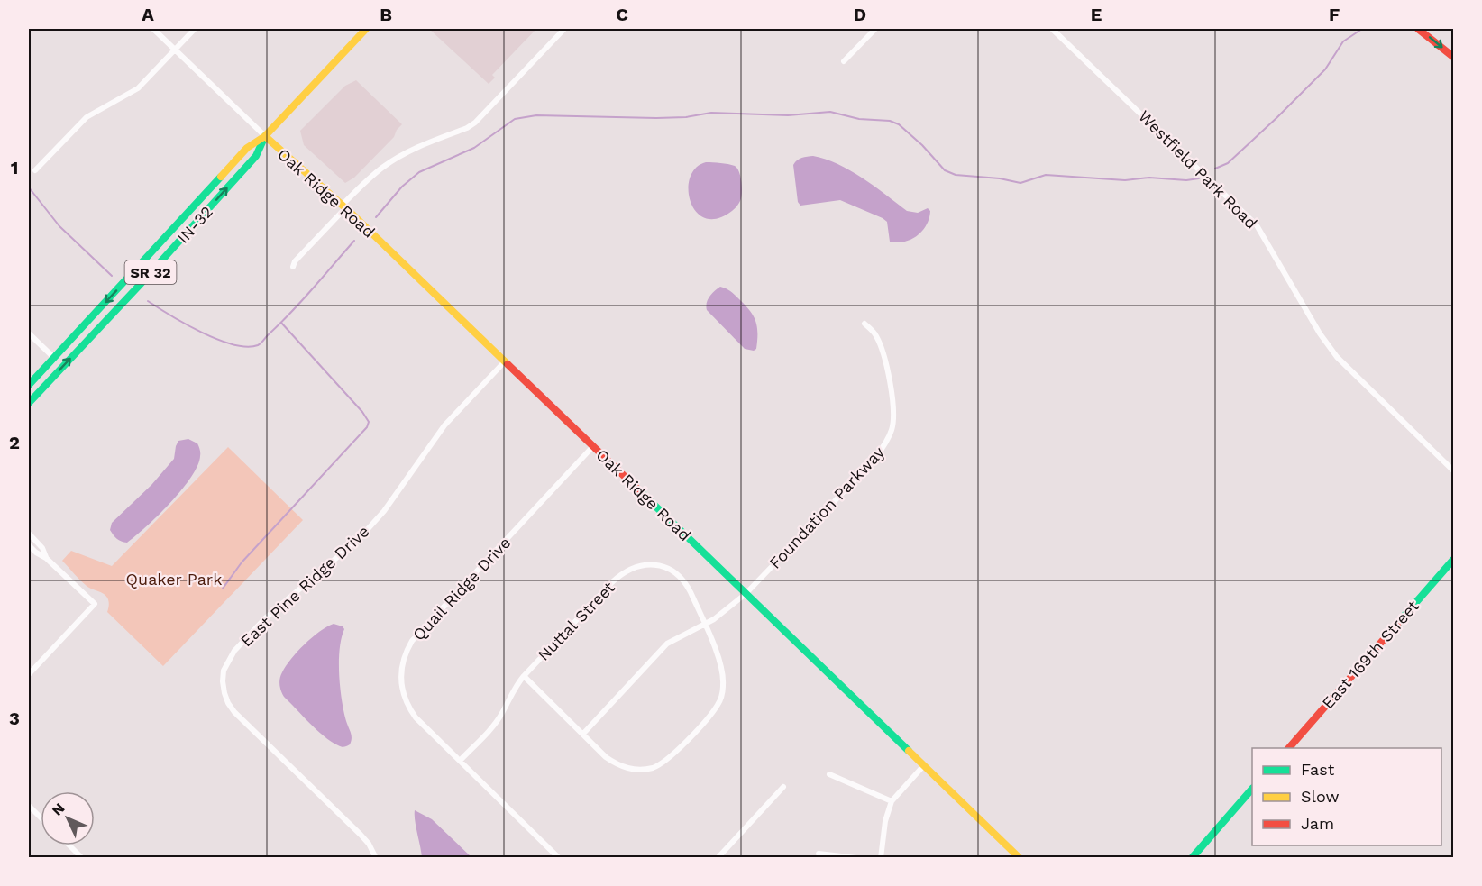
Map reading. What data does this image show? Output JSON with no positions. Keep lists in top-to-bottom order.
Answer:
{
  "streets": {
    "main road": [
      "Oak Ridge Road",
      "IN-32",
      "SR 32",
      "East 169th Street"
    ],
    "street": [
      "Westfield Park Road",
      "Foundation Parkway",
      "East Pine Ridge Drive",
      "Quail Ridge Drive",
      "Nuttal Street"
    ]
  },
  "crossings": [
    ["Oak Ridge Road", "IN-32"],
    ["Oak Ridge Road", "Foundation Parkway"],
    ["Oak Ridge Road", "East Pine Ridge Drive"],
    ["Oak Ridge Road", "Quail Ridge Drive"],
    ["Foundation Parkway", "Nuttal Street"],
    ["Quail Ridge Drive", "Nuttal Street"]
  ],
  "parks": ["Quaker Park"],
  "legend": ["Fast", "Slow", "Jam"],
  "north": "top left",
  "grid": {
    "columns": [
      "A",
      "B",
      "C",
      "D",
      "E",
      "F"
    ],
    "rows": ["1", "2", "3"]
  }
}
